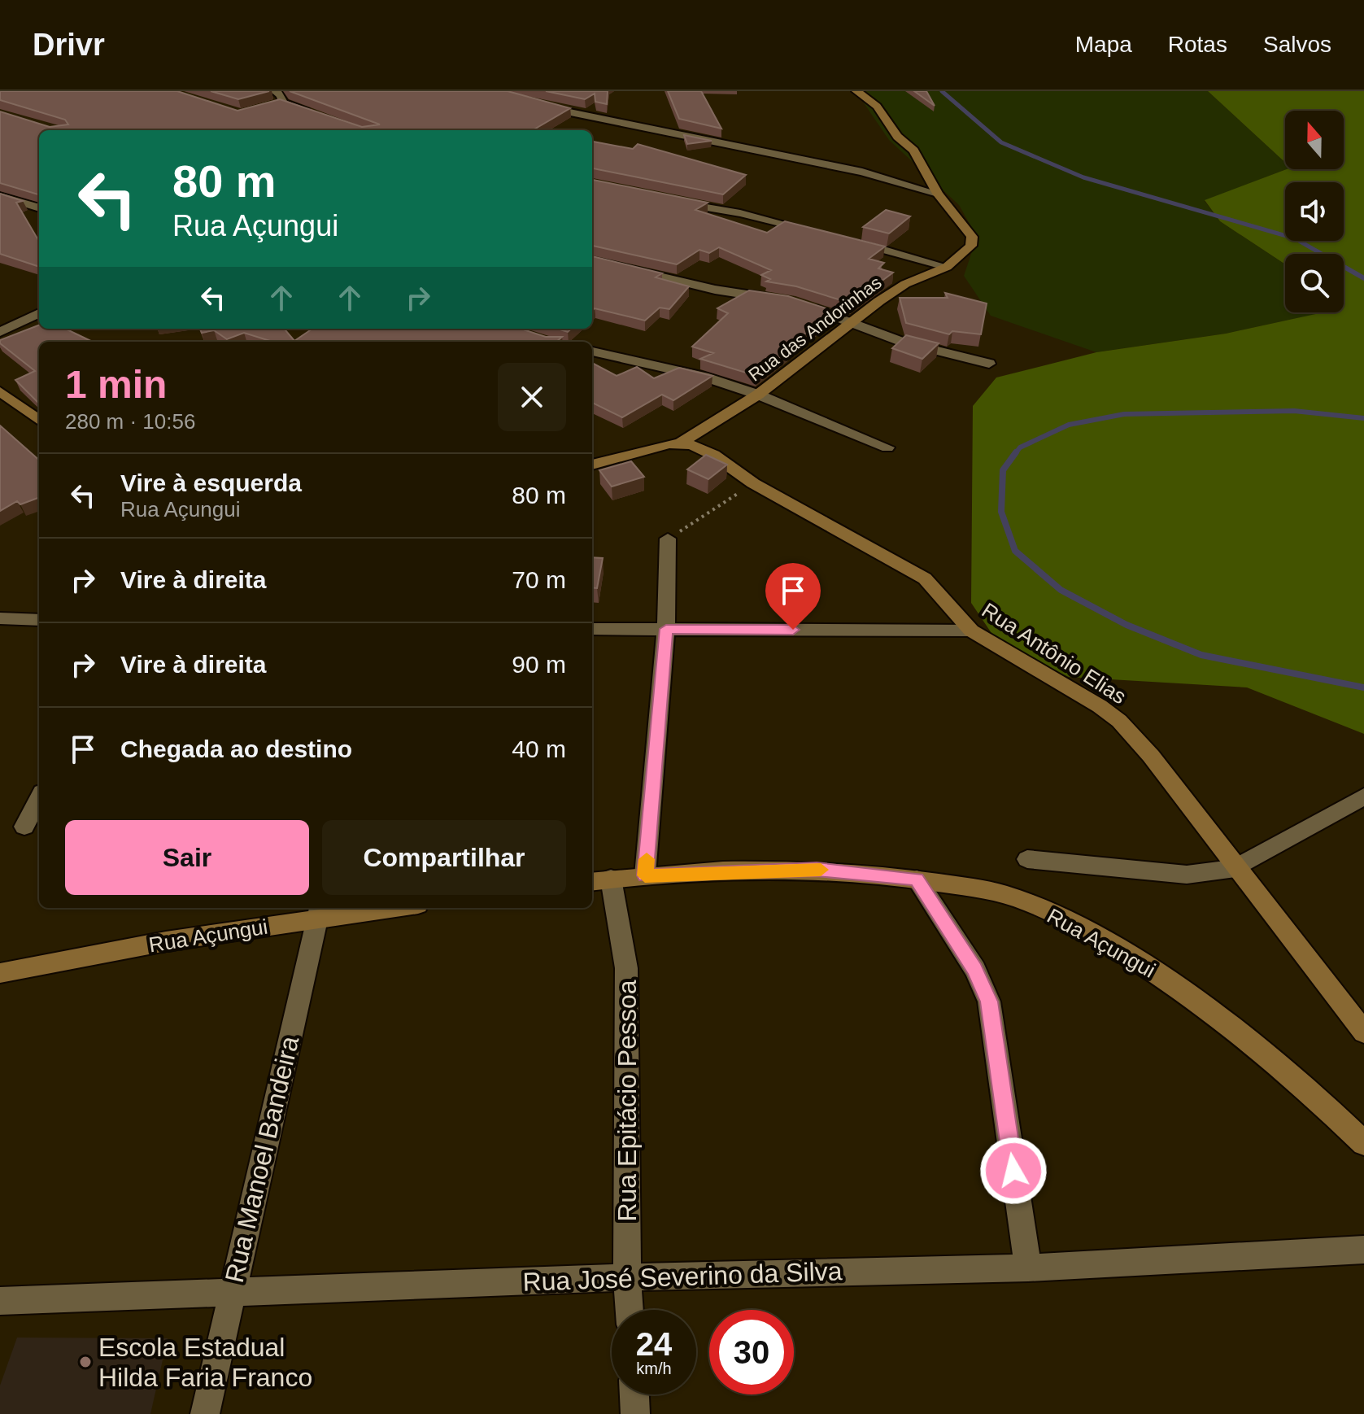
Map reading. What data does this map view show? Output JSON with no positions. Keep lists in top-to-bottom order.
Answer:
{
  "streets": {
    "street": [
      "Rua das Andorinhas",
      "Rua Antônio Elias",
      "Rua Açungui",
      "Rua Epitácio Pessoa",
      "Rua Manoel Bandeira",
      "Rua José Severino da Silva"
    ]
  },
  "crossings": [
    ["Rua das Andorinhas", "Rua Antônio Elias"],
    ["Rua Açungui", "Rua Epitácio Pessoa"],
    ["Rua Açungui", "Rua Manoel Bandeira"],
    ["Rua Epitácio Pessoa", "Rua José Severino da Silva"],
    ["Rua Manoel Bandeira", "Rua José Severino da Silva"]
  ],
  "places": ["Escola Estadual Hilda Faria Franco"],
  "north": "top",
  "page": {
    "header": "Drivr",
    "nav": ["Mapa", "Rotas", "Salvos"],
    "turn": ["80 m", "Rua Açungui"],
    "heading": ["1 min", "280 m · 10:56"],
    "list": [
      {
        "name": "Vire à esquerda",
        "note": "Rua Açungui",
        "value": "80 m"
      },
      {
        "name": "Vire à direita",
        "value": "70 m"
      },
      {
        "name": "Vire à direita",
        "value": "90 m"
      },
      {
        "name": "Chegada ao destino",
        "value": "40 m"
      }
    ],
    "buttons": ["Sair", "Compartilhar"],
    "speed": "24 km/h",
    "limit": "30"
  }
}
